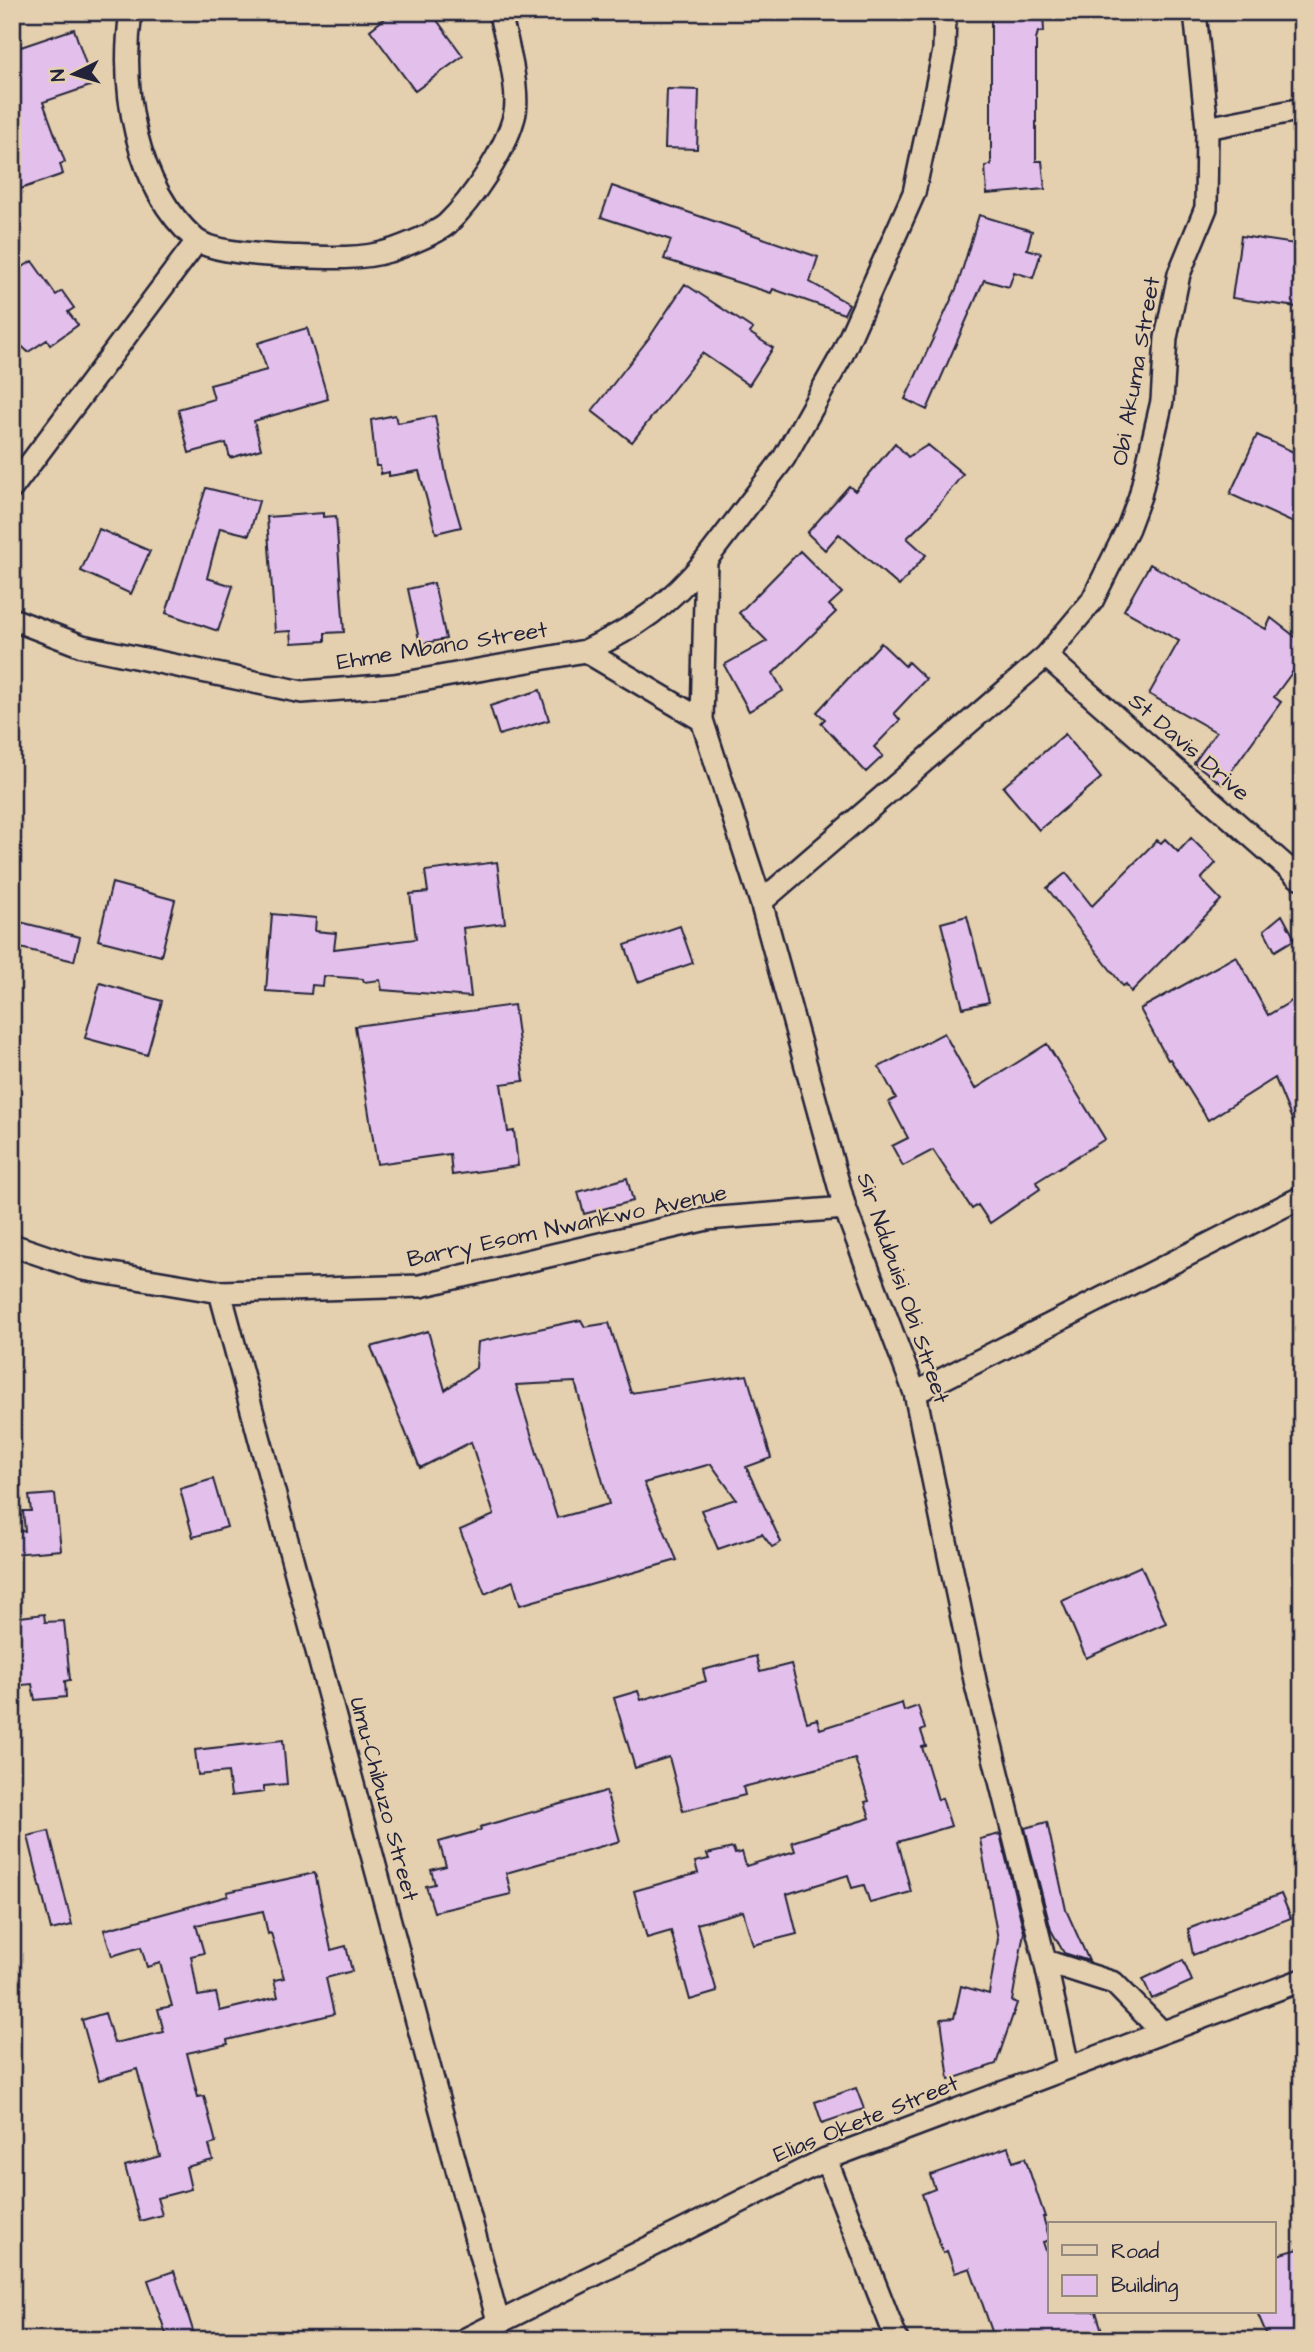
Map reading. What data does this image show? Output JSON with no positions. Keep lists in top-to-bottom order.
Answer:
{
  "streets": {
    "street": [
      "Obi Akuma Street",
      "Ehme Mbano Street",
      "St Davis Drive",
      "Barry Esom Nwankwo Avenue",
      "Sir Ndubuisi Obi Street",
      "Umu-Chibuzo Street",
      "Elias Okete Street"
    ]
  },
  "crossings": [
    ["Obi Akuma Street", "St Davis Drive"],
    ["Obi Akuma Street", "Sir Ndubuisi Obi Street"],
    ["Ehme Mbano Street", "Sir Ndubuisi Obi Street"],
    ["Barry Esom Nwankwo Avenue", "Sir Ndubuisi Obi Street"],
    ["Barry Esom Nwankwo Avenue", "Umu-Chibuzo Street"],
    ["Sir Ndubuisi Obi Street", "Elias Okete Street"],
    ["Umu-Chibuzo Street", "Elias Okete Street"]
  ],
  "legend": ["Road", "Building"],
  "north": "left"
}
